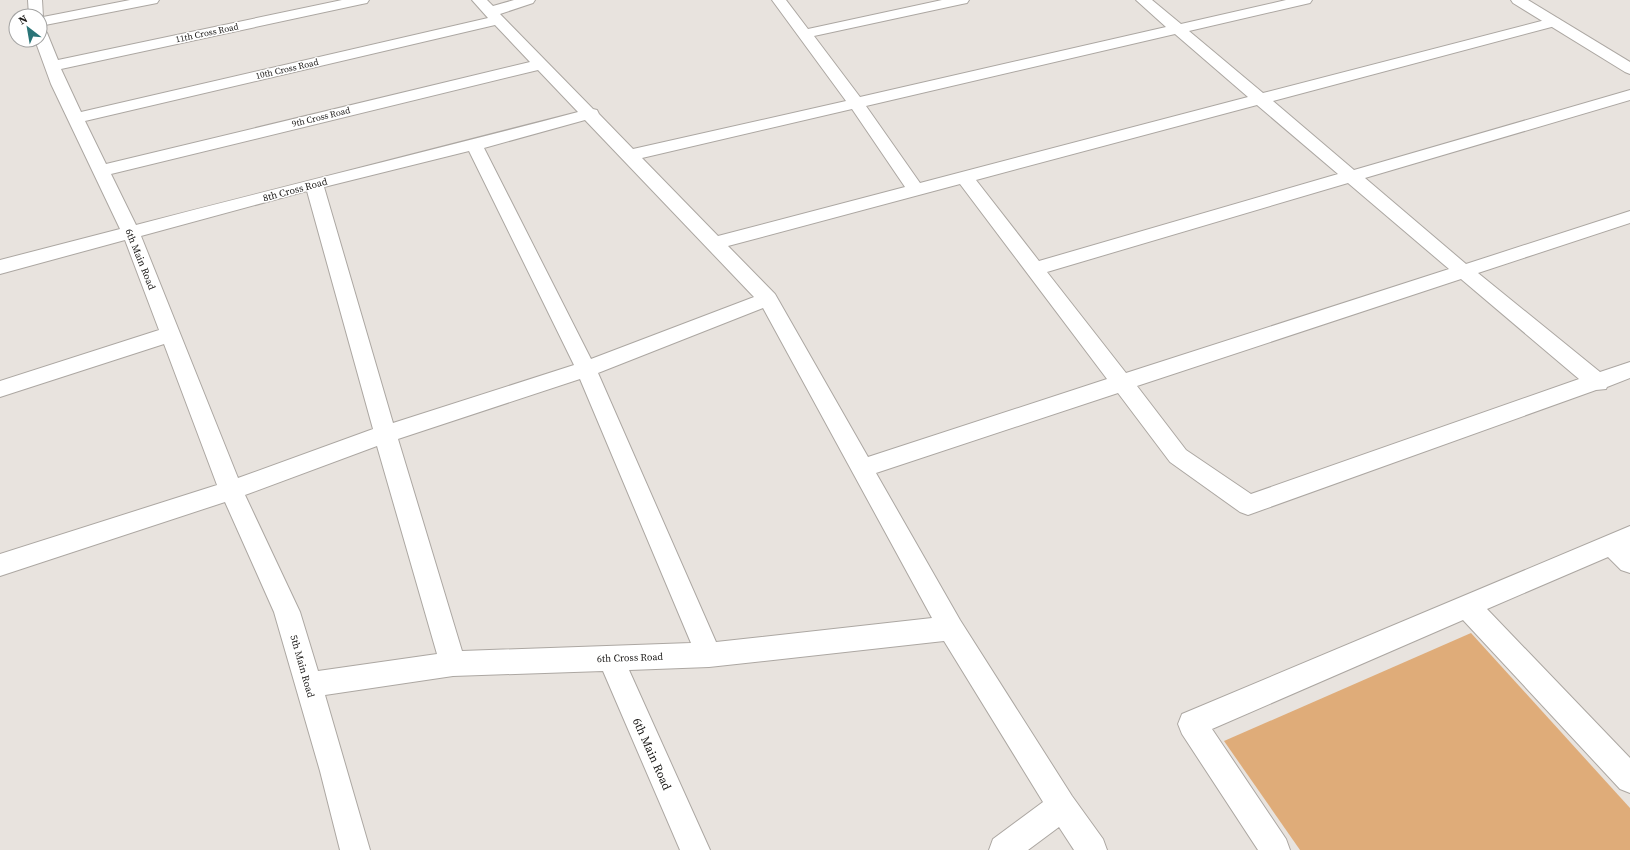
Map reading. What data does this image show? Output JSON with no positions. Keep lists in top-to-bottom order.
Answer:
{
  "streets": {
    "street": [
      "11th Cross Road",
      "10th Cross Road",
      "9th Cross Road",
      "8th Cross Road",
      "6th Main Road",
      "6th Cross Road",
      "5th Main Road"
    ]
  },
  "crossings": [
    ["11th Cross Road", "6th Main Road"],
    ["10th Cross Road", "6th Main Road"],
    ["9th Cross Road", "6th Main Road"],
    ["8th Cross Road", "6th Main Road"],
    ["6th Main Road", "6th Cross Road"],
    ["6th Main Road", "5th Main Road"],
    ["6th Cross Road", "5th Main Road"]
  ],
  "north": "top left"
}
